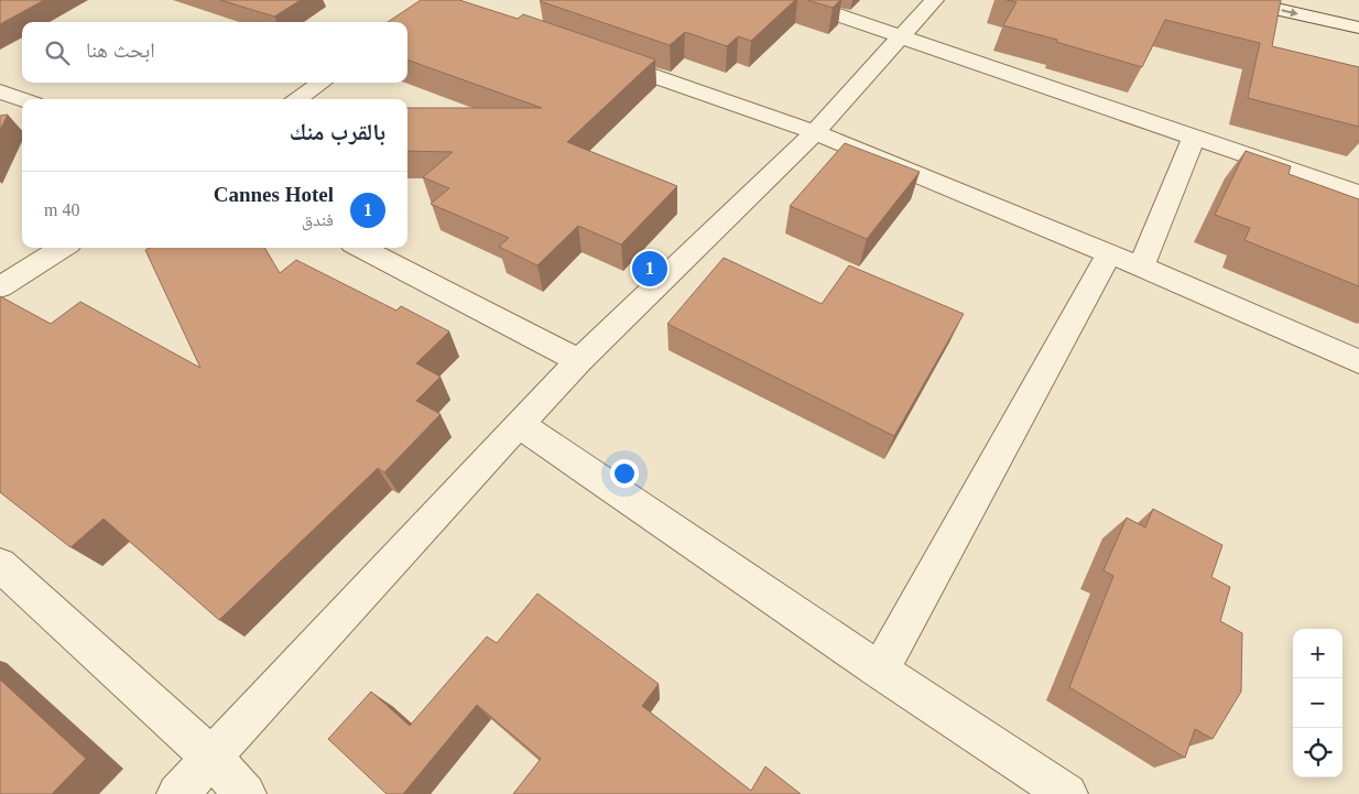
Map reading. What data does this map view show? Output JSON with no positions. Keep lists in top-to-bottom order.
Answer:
{
  "page": {
    "search": "ابحث هنا",
    "heading": "بالقرب منك",
    "list": [
      {
        "mark": "1",
        "name": "Cannes Hotel",
        "note": "فندق",
        "value": "40 m"
      }
    ],
    "pins": "1",
    "map_buttons": ["+", "−"]
  }
}
